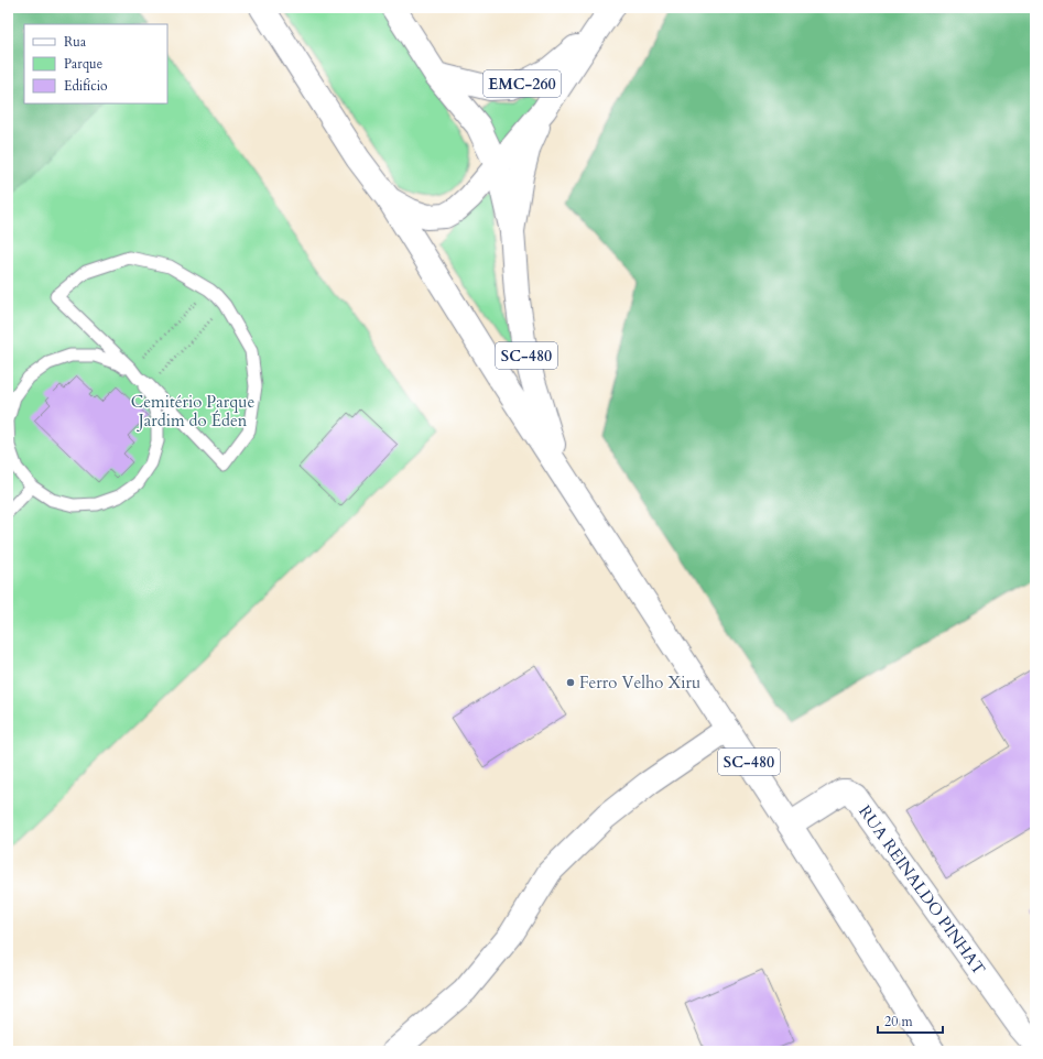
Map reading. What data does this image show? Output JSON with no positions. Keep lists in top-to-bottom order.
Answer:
{
  "streets": {
    "main road": ["EMC-260", "SC-480", "RUA REINALDO PINHAT"]
  },
  "crossings": [
    ["EMC-260", "SC-480"],
    ["SC-480", "RUA REINALDO PINHAT"]
  ],
  "parks": ["Cemitério Parque Jardim do Éden"],
  "places": ["Ferro Velho Xiru"],
  "legend": ["Rua", "Parque", "Edifício"],
  "scale_bar": "20 m"
}
